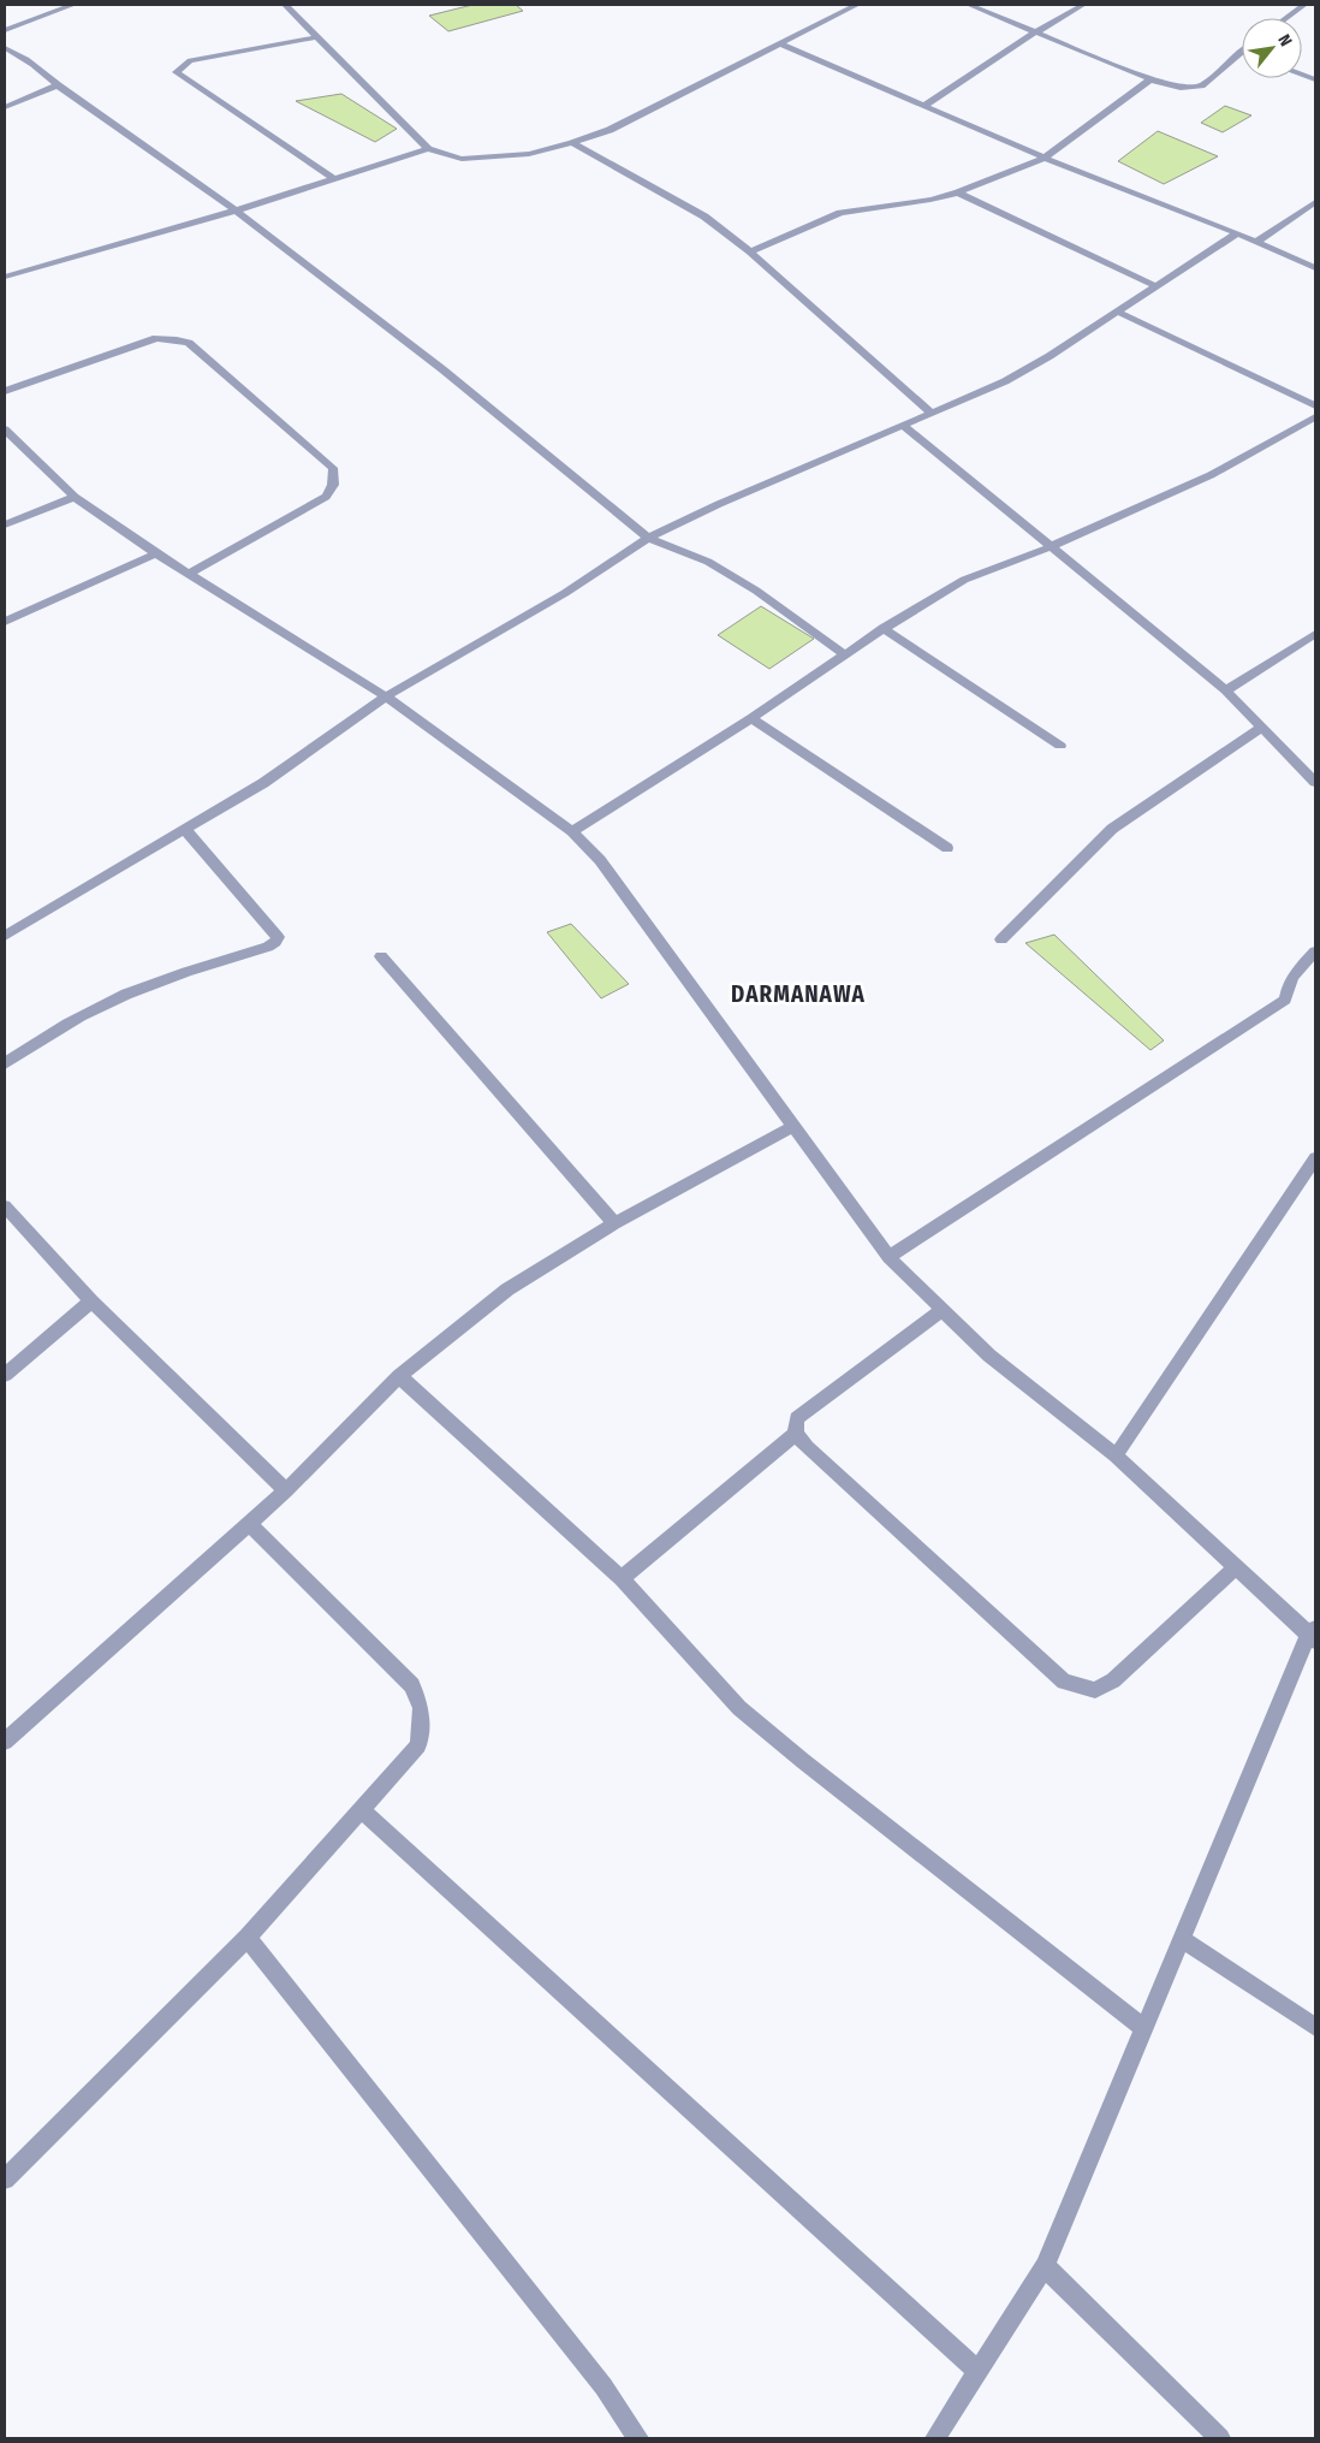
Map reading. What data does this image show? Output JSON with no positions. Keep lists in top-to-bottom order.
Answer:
{
  "districts": ["DARMANAWA"],
  "north": "top right"
}
